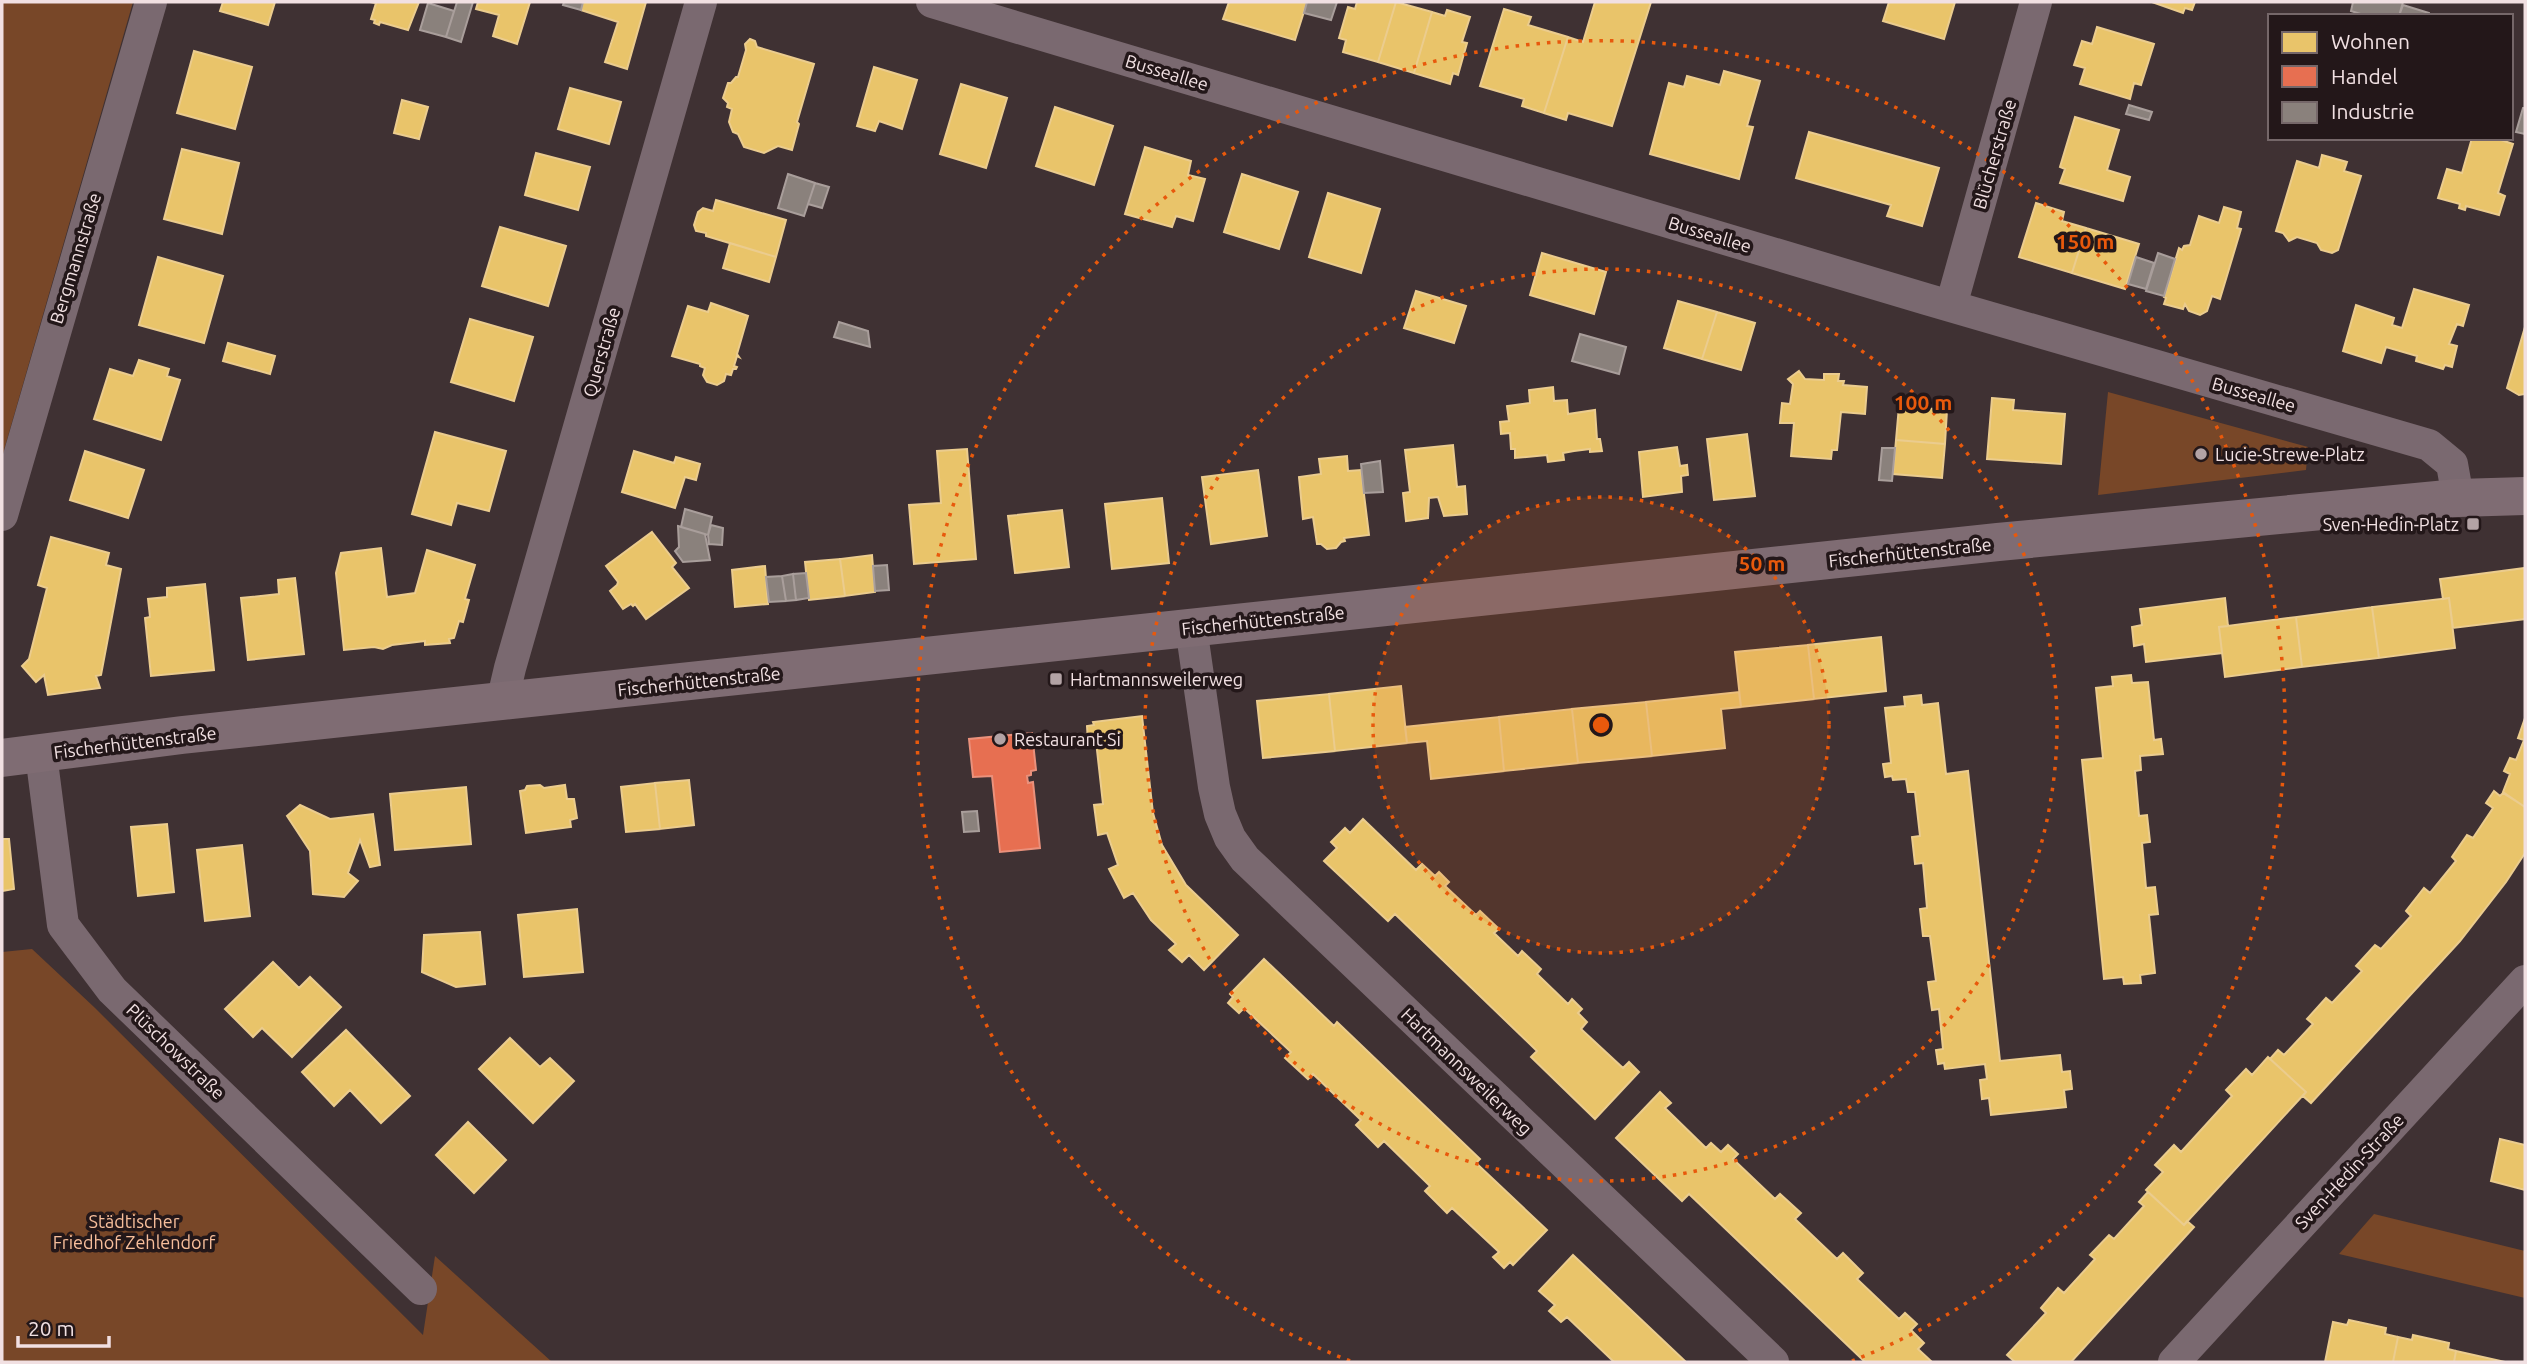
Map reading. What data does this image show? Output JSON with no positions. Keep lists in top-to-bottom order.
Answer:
{
  "streets": {
    "street": [
      "Busseallee",
      "Blücherstraße",
      "Bergmannstraße",
      "Querstraße",
      "Fischerhüttenstraße",
      "Plüschowstraße",
      "Hartmannsweilerweg",
      "Sven-Hedin-Straße"
    ]
  },
  "crossings": [
    ["Busseallee", "Blücherstraße"],
    ["Busseallee", "Fischerhüttenstraße"],
    ["Querstraße", "Fischerhüttenstraße"],
    ["Fischerhüttenstraße", "Plüschowstraße"],
    ["Fischerhüttenstraße", "Hartmannsweilerweg"]
  ],
  "parks": ["Städtischer Friedhof Zehlendorf"],
  "places": {
    "other": ["Lucie-Strewe-Platz", "Restaurant Si"],
    "transit": ["Sven-Hedin-Platz", "Hartmannsweilerweg"]
  },
  "legend": ["Wohnen", "Handel", "Industrie"],
  "scale_bar": "20 m",
  "rings": ["150 m", "100 m", "50 m"]
}
